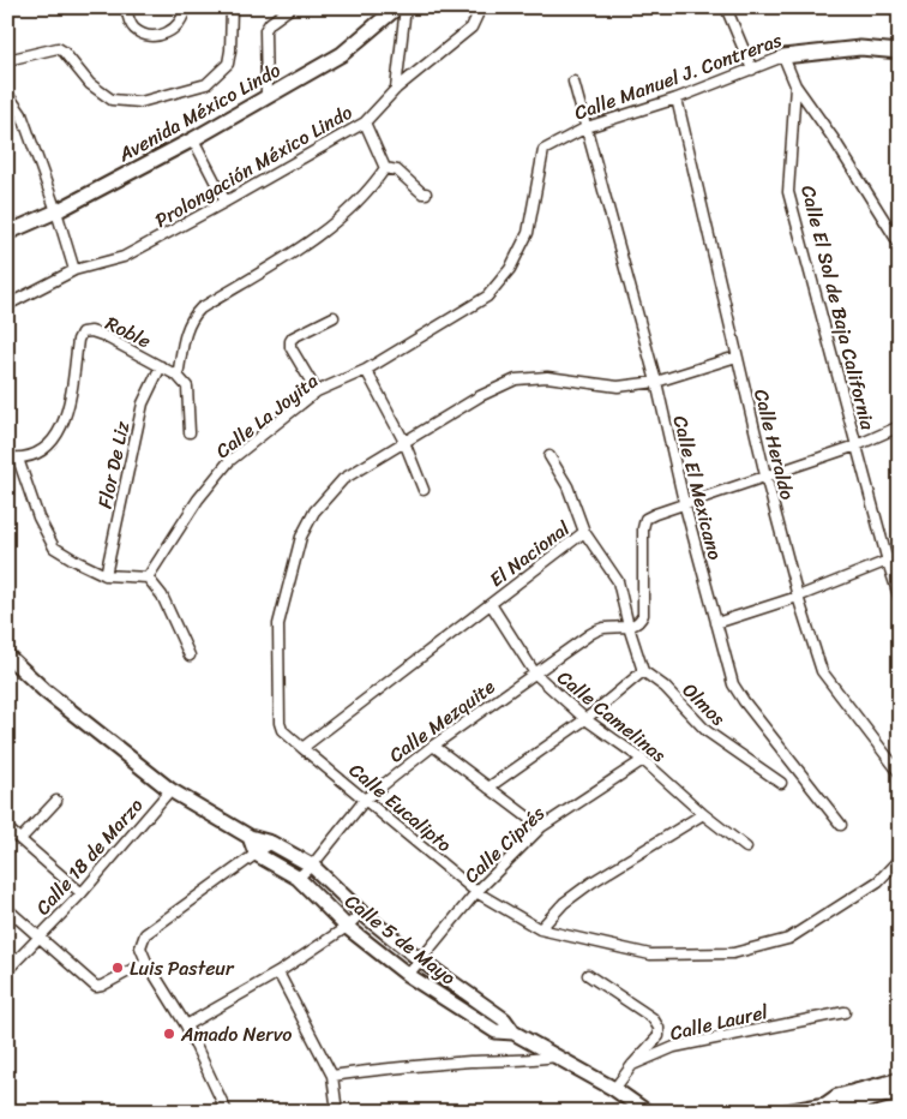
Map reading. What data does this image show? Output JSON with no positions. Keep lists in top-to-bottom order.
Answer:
{
  "streets": {
    "street": [
      "Calle Manuel J. Contreras",
      "Avenida México Lindo",
      "Prolongación México Lindo",
      "Calle El Sol de Baja California",
      "Roble",
      "Calle La Joyita",
      "Calle Heraldo",
      "Flor De Liz",
      "Calle El Mexicano",
      "El Nacional",
      "Olmos",
      "Calle Camelinas",
      "Calle Mezquite",
      "Calle Eucalipto",
      "Calle Ciprés",
      "Calle 18 de Marzo",
      "Calle 5 de Mayo",
      "Calle Laurel"
    ]
  },
  "crossings": [
    ["Calle Manuel J. Contreras", "Calle El Sol de Baja California"],
    ["Calle Manuel J. Contreras", "Calle La Joyita"],
    ["Calle Manuel J. Contreras", "Calle Heraldo"],
    ["Calle Manuel J. Contreras", "Calle El Mexicano"],
    ["Roble", "Flor De Liz"],
    ["Calle Heraldo", "Calle Eucalipto"],
    ["Calle El Mexicano", "Calle Eucalipto"],
    ["El Nacional", "Calle Camelinas"],
    ["El Nacional", "Calle Mezquite"],
    ["El Nacional", "Calle Eucalipto"],
    ["Calle Camelinas", "Calle Mezquite"],
    ["Calle Camelinas", "Calle Ciprés"],
    ["Calle Mezquite", "Calle Eucalipto"],
    ["Calle Mezquite", "Calle 5 de Mayo"],
    ["Calle Eucalipto", "Calle Ciprés"],
    ["Calle Ciprés", "Calle 5 de Mayo"],
    ["Calle 18 de Marzo", "Calle 5 de Mayo"],
    ["Calle 5 de Mayo", "Calle Laurel"]
  ],
  "places": ["Luis Pasteur", "Amado Nervo"]
}
